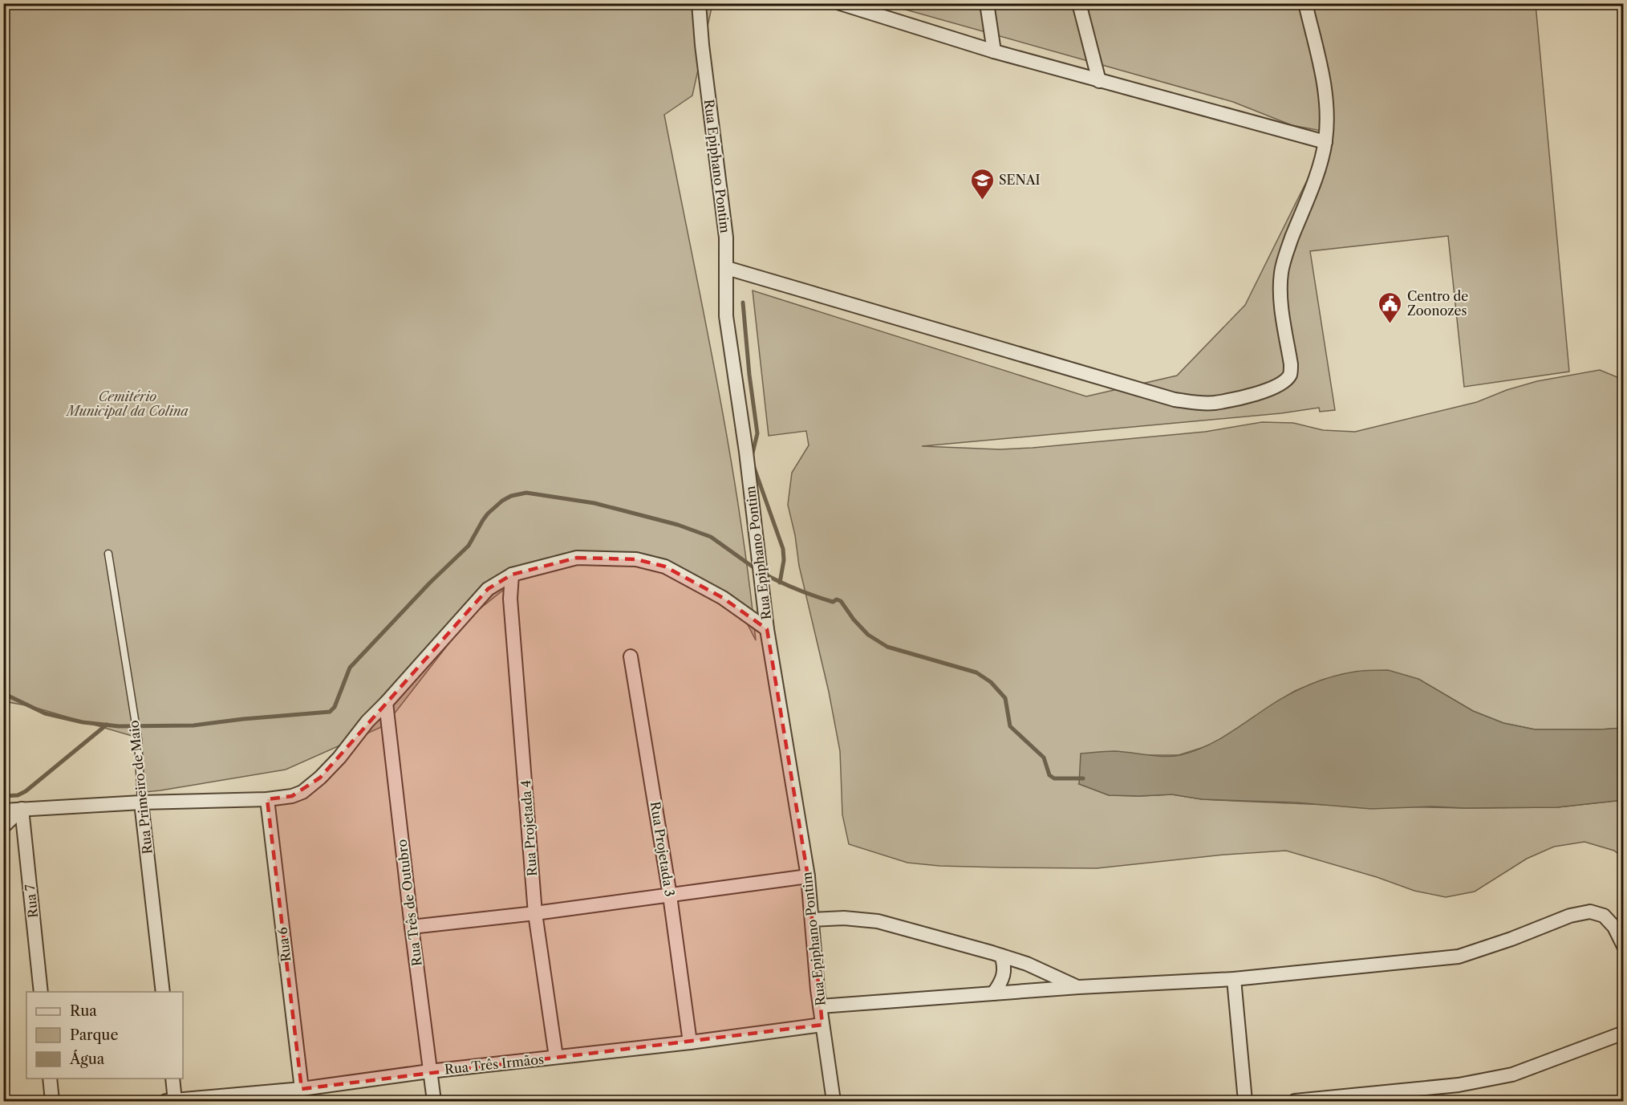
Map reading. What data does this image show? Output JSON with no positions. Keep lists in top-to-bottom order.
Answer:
{
  "streets": {
    "street": [
      "Rua Epiphano Pontim",
      "Rua Primeiro de Maio",
      "Rua Projetada 4",
      "Rua Projetada 3",
      "Rua 7",
      "Rua Três de Outubro",
      "Rua 6",
      "Rua Três Irmãos"
    ]
  },
  "crossings": [
    ["Rua Epiphano Pontim", "Rua Três Irmãos"],
    ["Rua Projetada 4", "Rua Três Irmãos"],
    ["Rua Projetada 3", "Rua Três Irmãos"],
    ["Rua Três de Outubro", "Rua Três Irmãos"],
    ["Rua 6", "Rua Três Irmãos"]
  ],
  "parks": ["Cemitério Municipal da Colina"],
  "places": {
    "school or university": ["SENAI"],
    "public building": ["Centro de Zoonozes"]
  },
  "legend": ["Rua", "Parque", "Água"]
}
